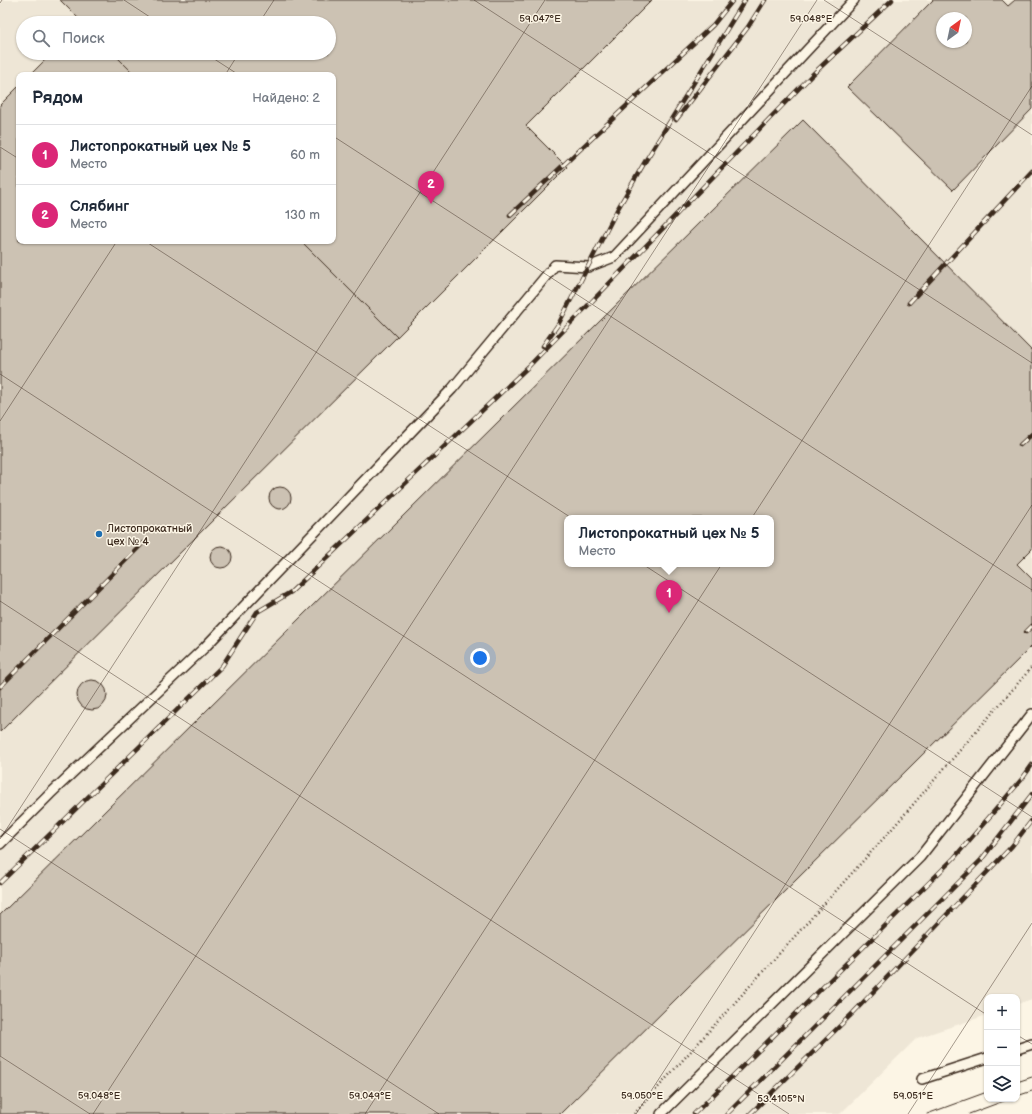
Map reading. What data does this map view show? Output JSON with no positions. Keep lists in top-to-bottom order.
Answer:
{
  "places": ["Листопрокатный цех № 4"],
  "north": "top right",
  "page": {
    "search": "Поиск",
    "heading": ["Рядом", "Найдено: 2"],
    "list": [
      {
        "mark": "1",
        "name": "Листопрокатный цех № 5",
        "note": "Место",
        "value": "60 m"
      },
      {
        "mark": "2",
        "name": "Слябинг",
        "note": "Место",
        "value": "130 m"
      }
    ],
    "pins": ["2", "1"],
    "popup": ["Листопрокатный цех № 5", "Место"],
    "map_buttons": ["+", "−"]
  },
  "coordinates": [
    "59.047°E",
    "59.048°E",
    "59.049°E",
    "59.050°E",
    "59.051°E",
    "53.4105°N"
  ]
}
